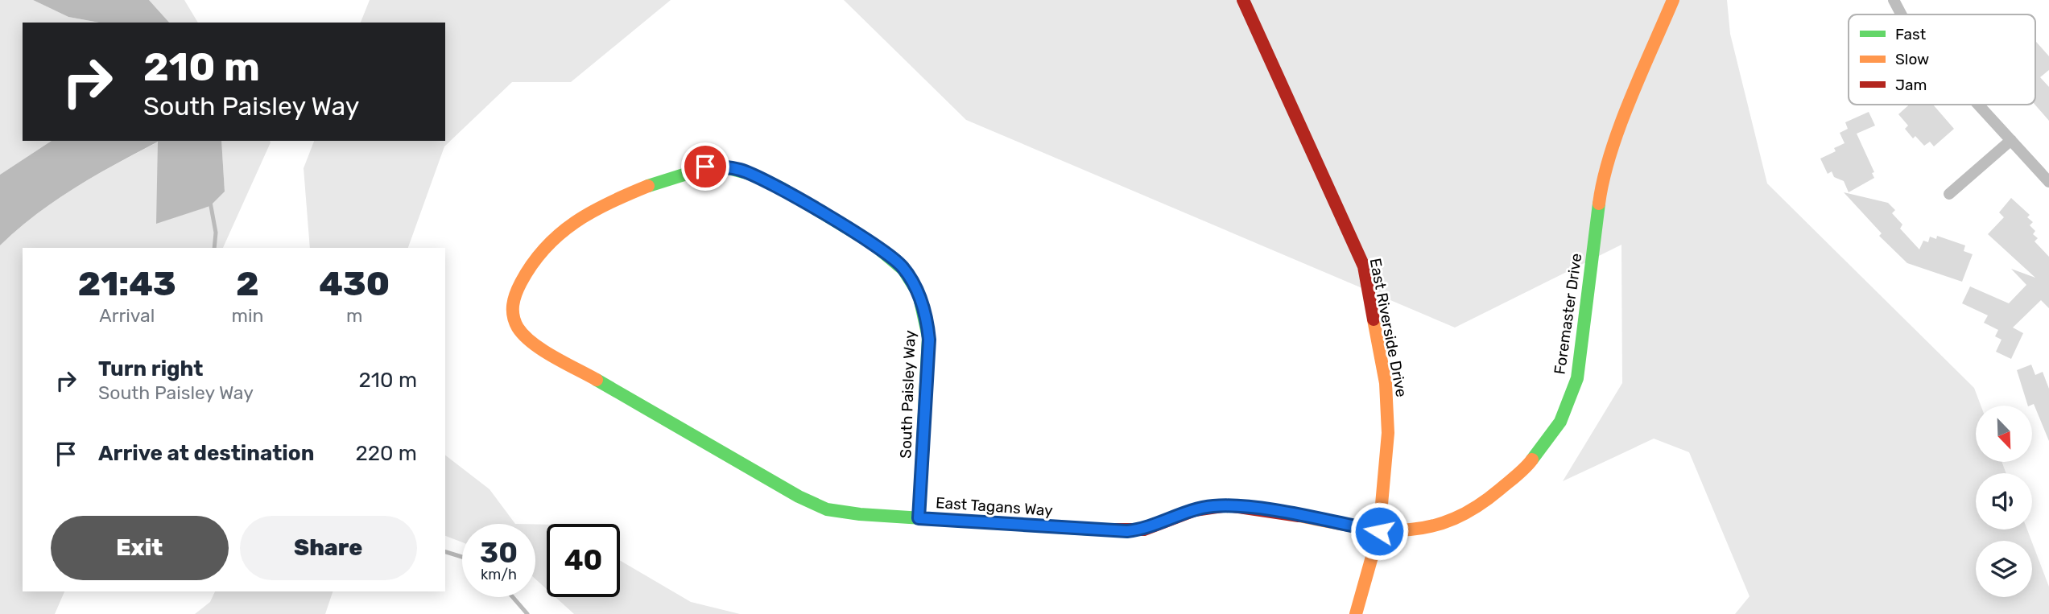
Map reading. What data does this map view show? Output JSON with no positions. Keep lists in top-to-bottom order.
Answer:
{
  "streets": {
    "street": [
      "Foremaster Drive",
      "East Riverside Drive",
      "South Paisley Way",
      "East Tagans Way"
    ]
  },
  "crossings": [
    ["Foremaster Drive", "East Riverside Drive"],
    ["Foremaster Drive", "East Tagans Way"],
    ["East Riverside Drive", "East Tagans Way"],
    ["South Paisley Way", "East Tagans Way"]
  ],
  "legend": ["Fast", "Slow", "Jam"],
  "north": "bottom right",
  "page": {
    "turn": ["210 m", "South Paisley Way"],
    "eta": [
      "21:43",
      "Arrival",
      "2",
      "min",
      "430",
      "m"
    ],
    "list": [
      {
        "name": "Turn right",
        "note": "South Paisley Way",
        "value": "210 m"
      },
      {
        "name": "Arrive at destination",
        "value": "220 m"
      }
    ],
    "buttons": ["Exit", "Share"],
    "speed": "30 km/h",
    "limit": "40"
  }
}
